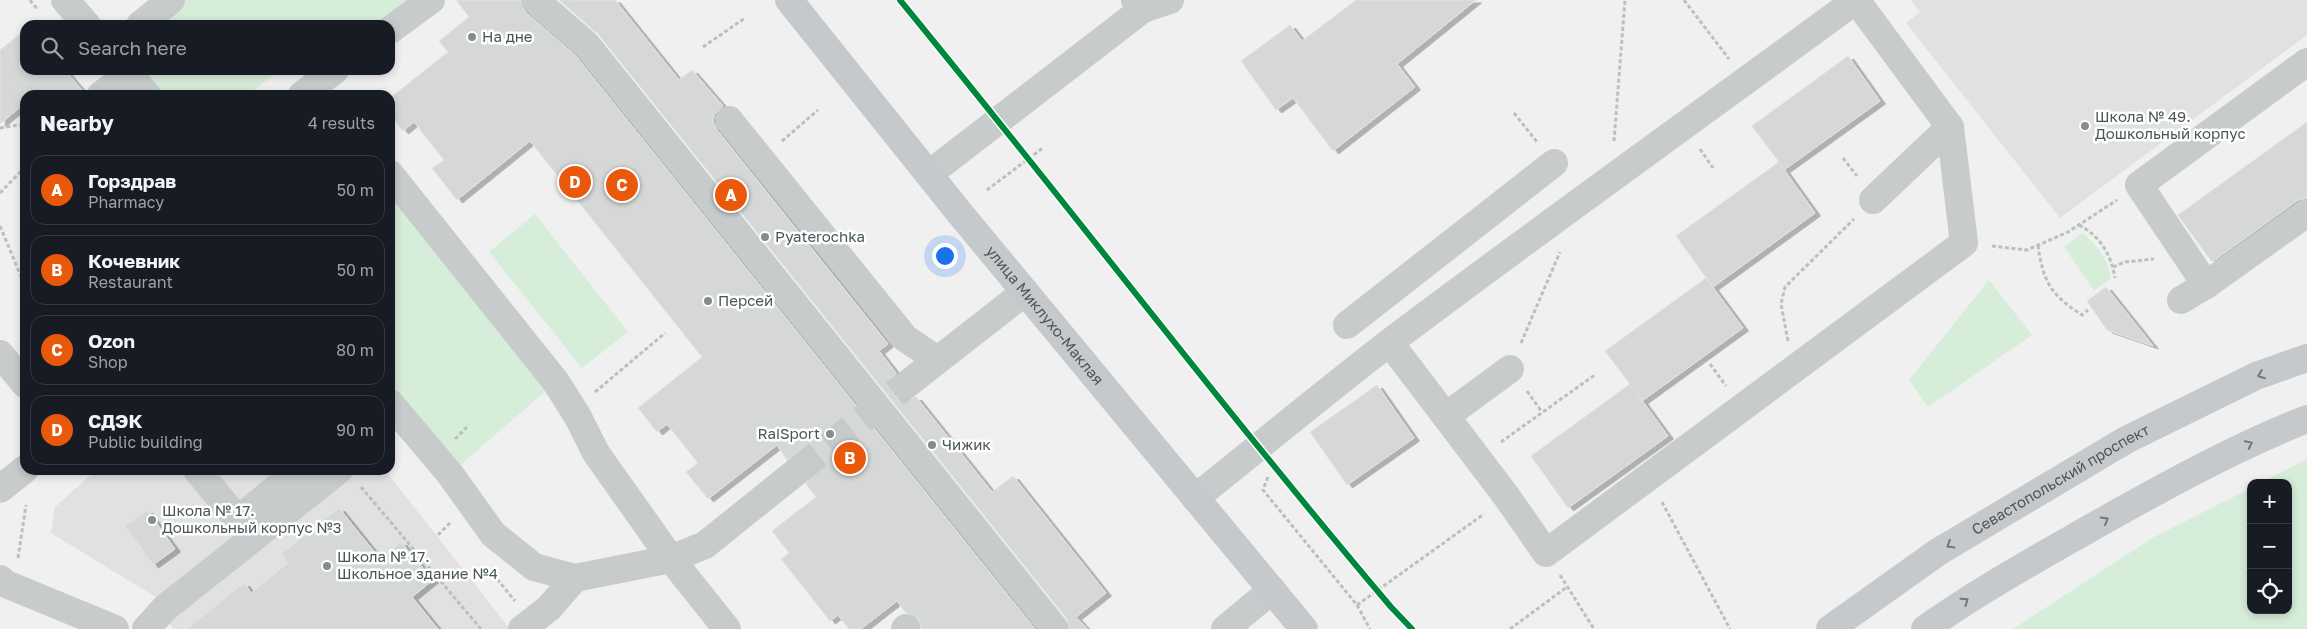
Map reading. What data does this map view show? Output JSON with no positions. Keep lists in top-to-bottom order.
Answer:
{
  "streets": {
    "main road": ["улица Миклухо-Маклая", "Севастопольский проспект"]
  },
  "places": [
    "На дне",
    "Школа № 49. Дошкольный корпус",
    "Pyaterochka",
    "Персей",
    "RaiSport",
    "Чижик",
    "Школа № 17. Дошкольный корпус №3",
    "Школа № 17. Школьное здание №4"
  ],
  "page": {
    "search": "Search here",
    "heading": ["Nearby", "4 results"],
    "list": [
      {
        "mark": "A",
        "name": "Горздрав",
        "note": "Pharmacy",
        "value": "50 m"
      },
      {
        "mark": "B",
        "name": "Кочевник",
        "note": "Restaurant",
        "value": "50 m"
      },
      {
        "mark": "C",
        "name": "Ozon",
        "note": "Shop",
        "value": "80 m"
      },
      {
        "mark": "D",
        "name": "СДЭК",
        "note": "Public building",
        "value": "90 m"
      }
    ],
    "pins": [
      "D",
      "C",
      "A",
      "B"
    ],
    "map_buttons": ["+", "−"]
  }
}
